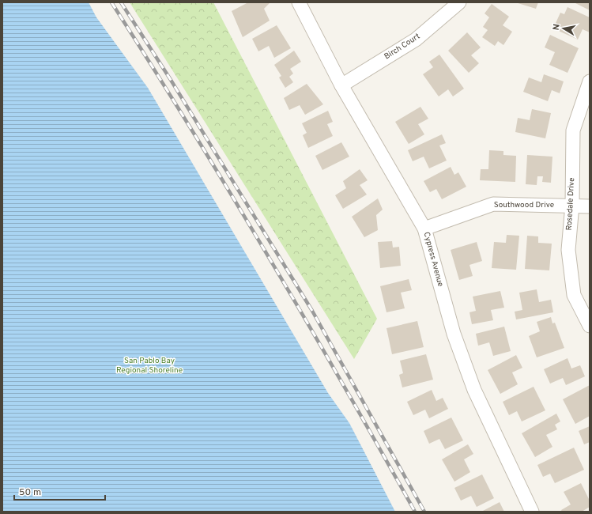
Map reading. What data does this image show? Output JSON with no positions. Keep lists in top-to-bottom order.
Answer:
{
  "streets": {
    "street": [
      "Birch Court",
      "Rosedale Drive",
      "Southwood Drive",
      "Cypress Avenue"
    ]
  },
  "crossings": [
    ["Birch Court", "Cypress Avenue"],
    ["Rosedale Drive", "Southwood Drive"],
    ["Southwood Drive", "Cypress Avenue"]
  ],
  "parks": ["San Pablo Bay Regional Shoreline"],
  "scale_bar": "50 m",
  "north": "left"
}
